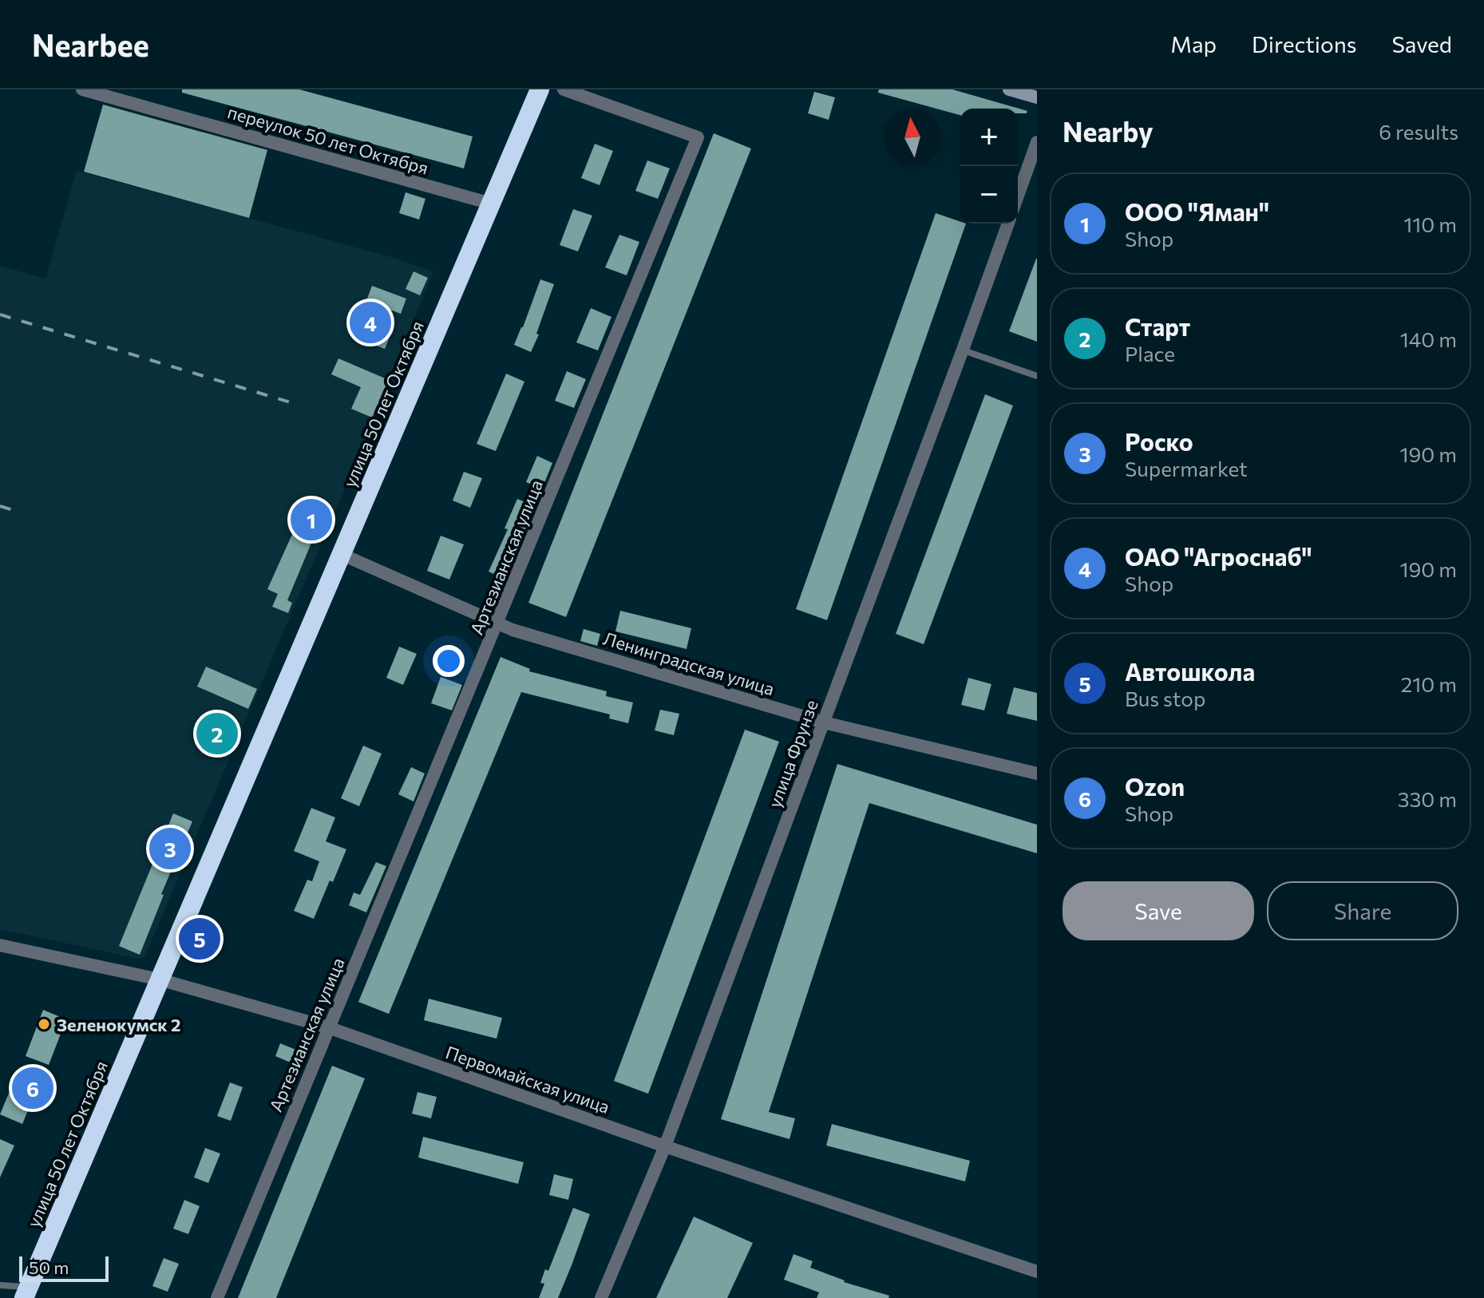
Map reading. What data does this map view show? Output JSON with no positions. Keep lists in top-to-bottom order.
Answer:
{
  "streets": {
    "highway": ["улица 50 лет Октября"],
    "street": [
      "переулок 50 лет Октября",
      "Артезианская улица",
      "Ленинградская улица",
      "улица Фрунзе",
      "Первомайская улица"
    ]
  },
  "crossings": [
    ["переулок 50 лет Октября", "улица 50 лет Октября"],
    ["улица 50 лет Октября", "Ленинградская улица"],
    ["улица 50 лет Октября", "Первомайская улица"],
    ["Артезианская улица", "Ленинградская улица"],
    ["Артезианская улица", "Первомайская улица"],
    ["Ленинградская улица", "улица Фрунзе"],
    ["улица Фрунзе", "Первомайская улица"]
  ],
  "places": ["Зеленокумск 2"],
  "scale_bar": "50 m",
  "north": "top",
  "page": {
    "header": "Nearbee",
    "nav": ["Map", "Directions", "Saved"],
    "heading": ["Nearby", "6 results"],
    "map_buttons": ["+", "−"],
    "list": [
      {
        "mark": "1",
        "name": "ООО \"Яман\"",
        "note": "Shop",
        "value": "110 m"
      },
      {
        "mark": "2",
        "name": "Старт",
        "note": "Place",
        "value": "140 m"
      },
      {
        "mark": "3",
        "name": "Роско",
        "note": "Supermarket",
        "value": "190 m"
      },
      {
        "mark": "4",
        "name": "ОАО \"Агроснаб\"",
        "note": "Shop",
        "value": "190 m"
      },
      {
        "mark": "5",
        "name": "Автошкола",
        "note": "Bus stop",
        "value": "210 m"
      },
      {
        "mark": "6",
        "name": "Ozon",
        "note": "Shop",
        "value": "330 m"
      }
    ],
    "pins": [
      "4",
      "1",
      "2",
      "3",
      "5",
      "6"
    ],
    "buttons": ["Save", "Share"],
    "scale": "50 m"
  }
}
